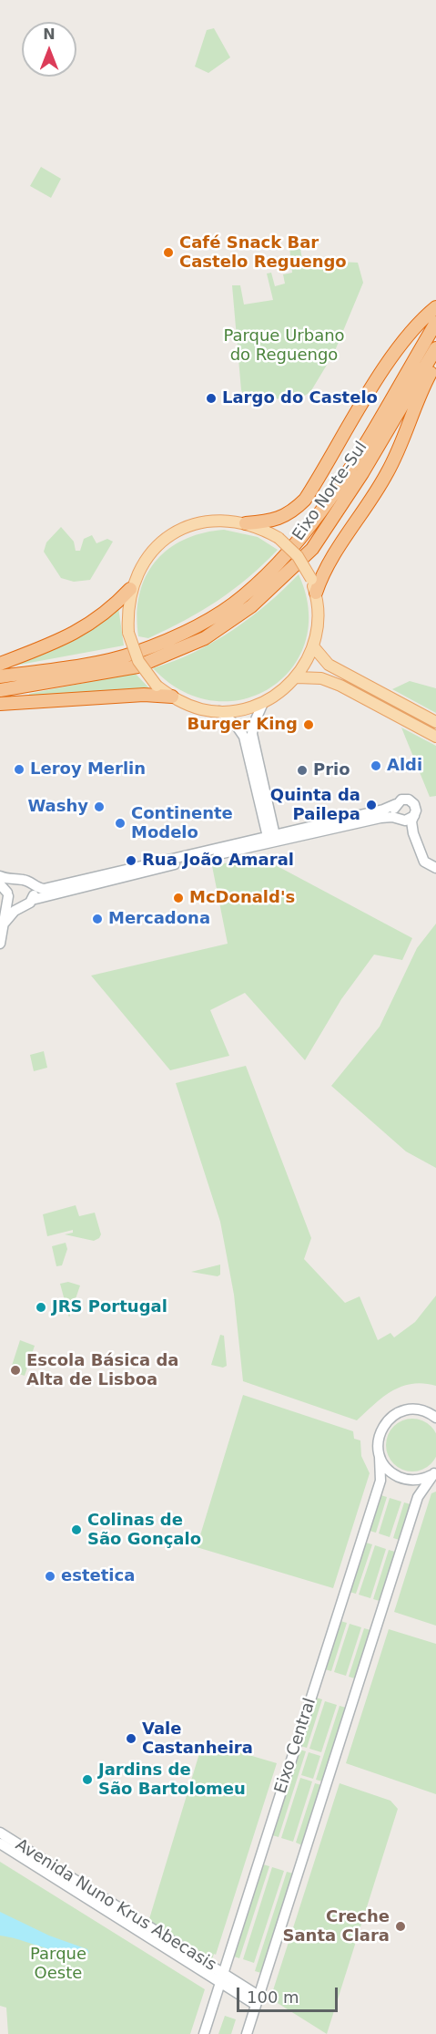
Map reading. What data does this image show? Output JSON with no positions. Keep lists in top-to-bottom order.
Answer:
{
  "streets": {
    "highway": ["Eixo Norte-Sul"],
    "main road": ["Eixo Central", "Avenida Nuno Krus Abecasis"]
  },
  "crossings": [
    ["Eixo Central", "Avenida Nuno Krus Abecasis"]
  ],
  "parks": ["Parque Urbano do Reguengo", "Parque Oeste"],
  "places": [
    "Café Snack Bar Castelo Reguengo",
    "Largo do Castelo",
    "Burger King",
    "Aldi",
    "Leroy Merlin",
    "Prio",
    "Quinta da Pailepa",
    "Washy",
    "Continente Modelo",
    "Rua João Amaral",
    "McDonald's",
    "Mercadona",
    "JRS Portugal",
    "Escola Básica da Alta de Lisboa",
    "Colinas de São Gonçalo",
    "estetica",
    "Vale Castanheira",
    "Jardins de São Bartolomeu",
    "Creche Santa Clara"
  ],
  "scale_bar": "100 m",
  "north": "top"
}
